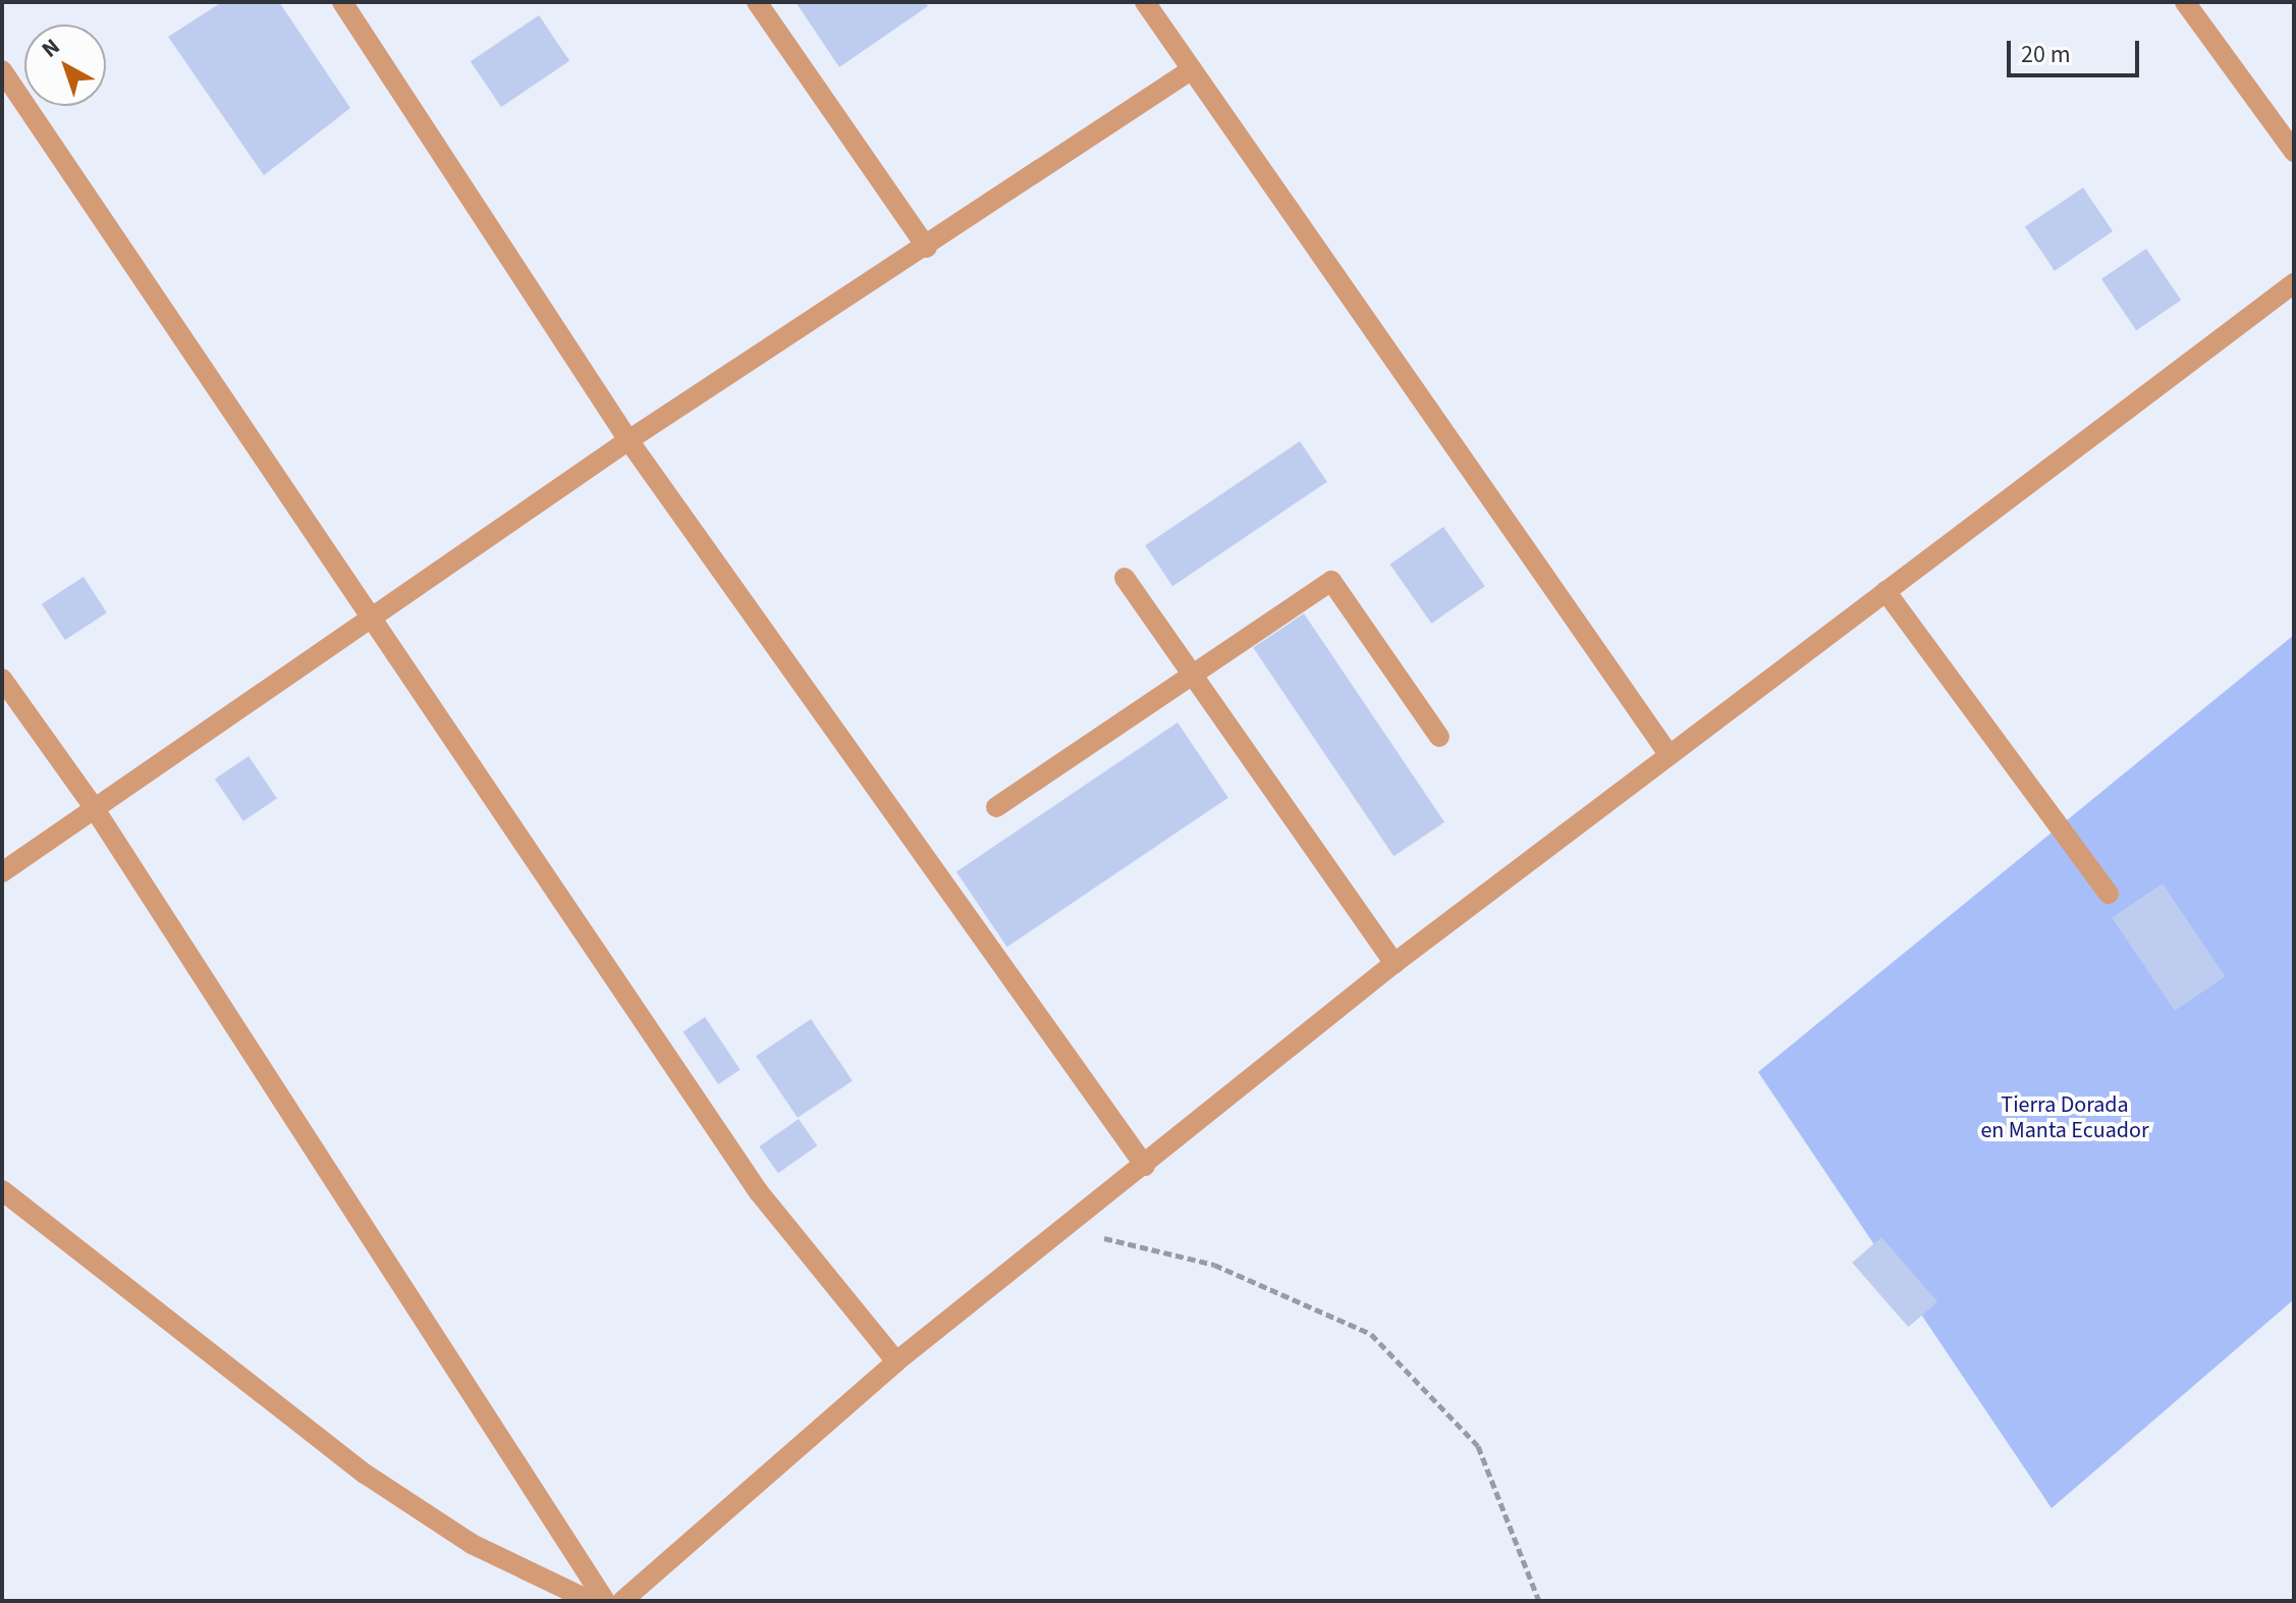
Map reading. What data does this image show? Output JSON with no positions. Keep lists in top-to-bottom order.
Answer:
{
  "parks": ["Tierra Dorada en Manta Ecuador"],
  "scale_bar": "20 m",
  "north": "top left"
}
